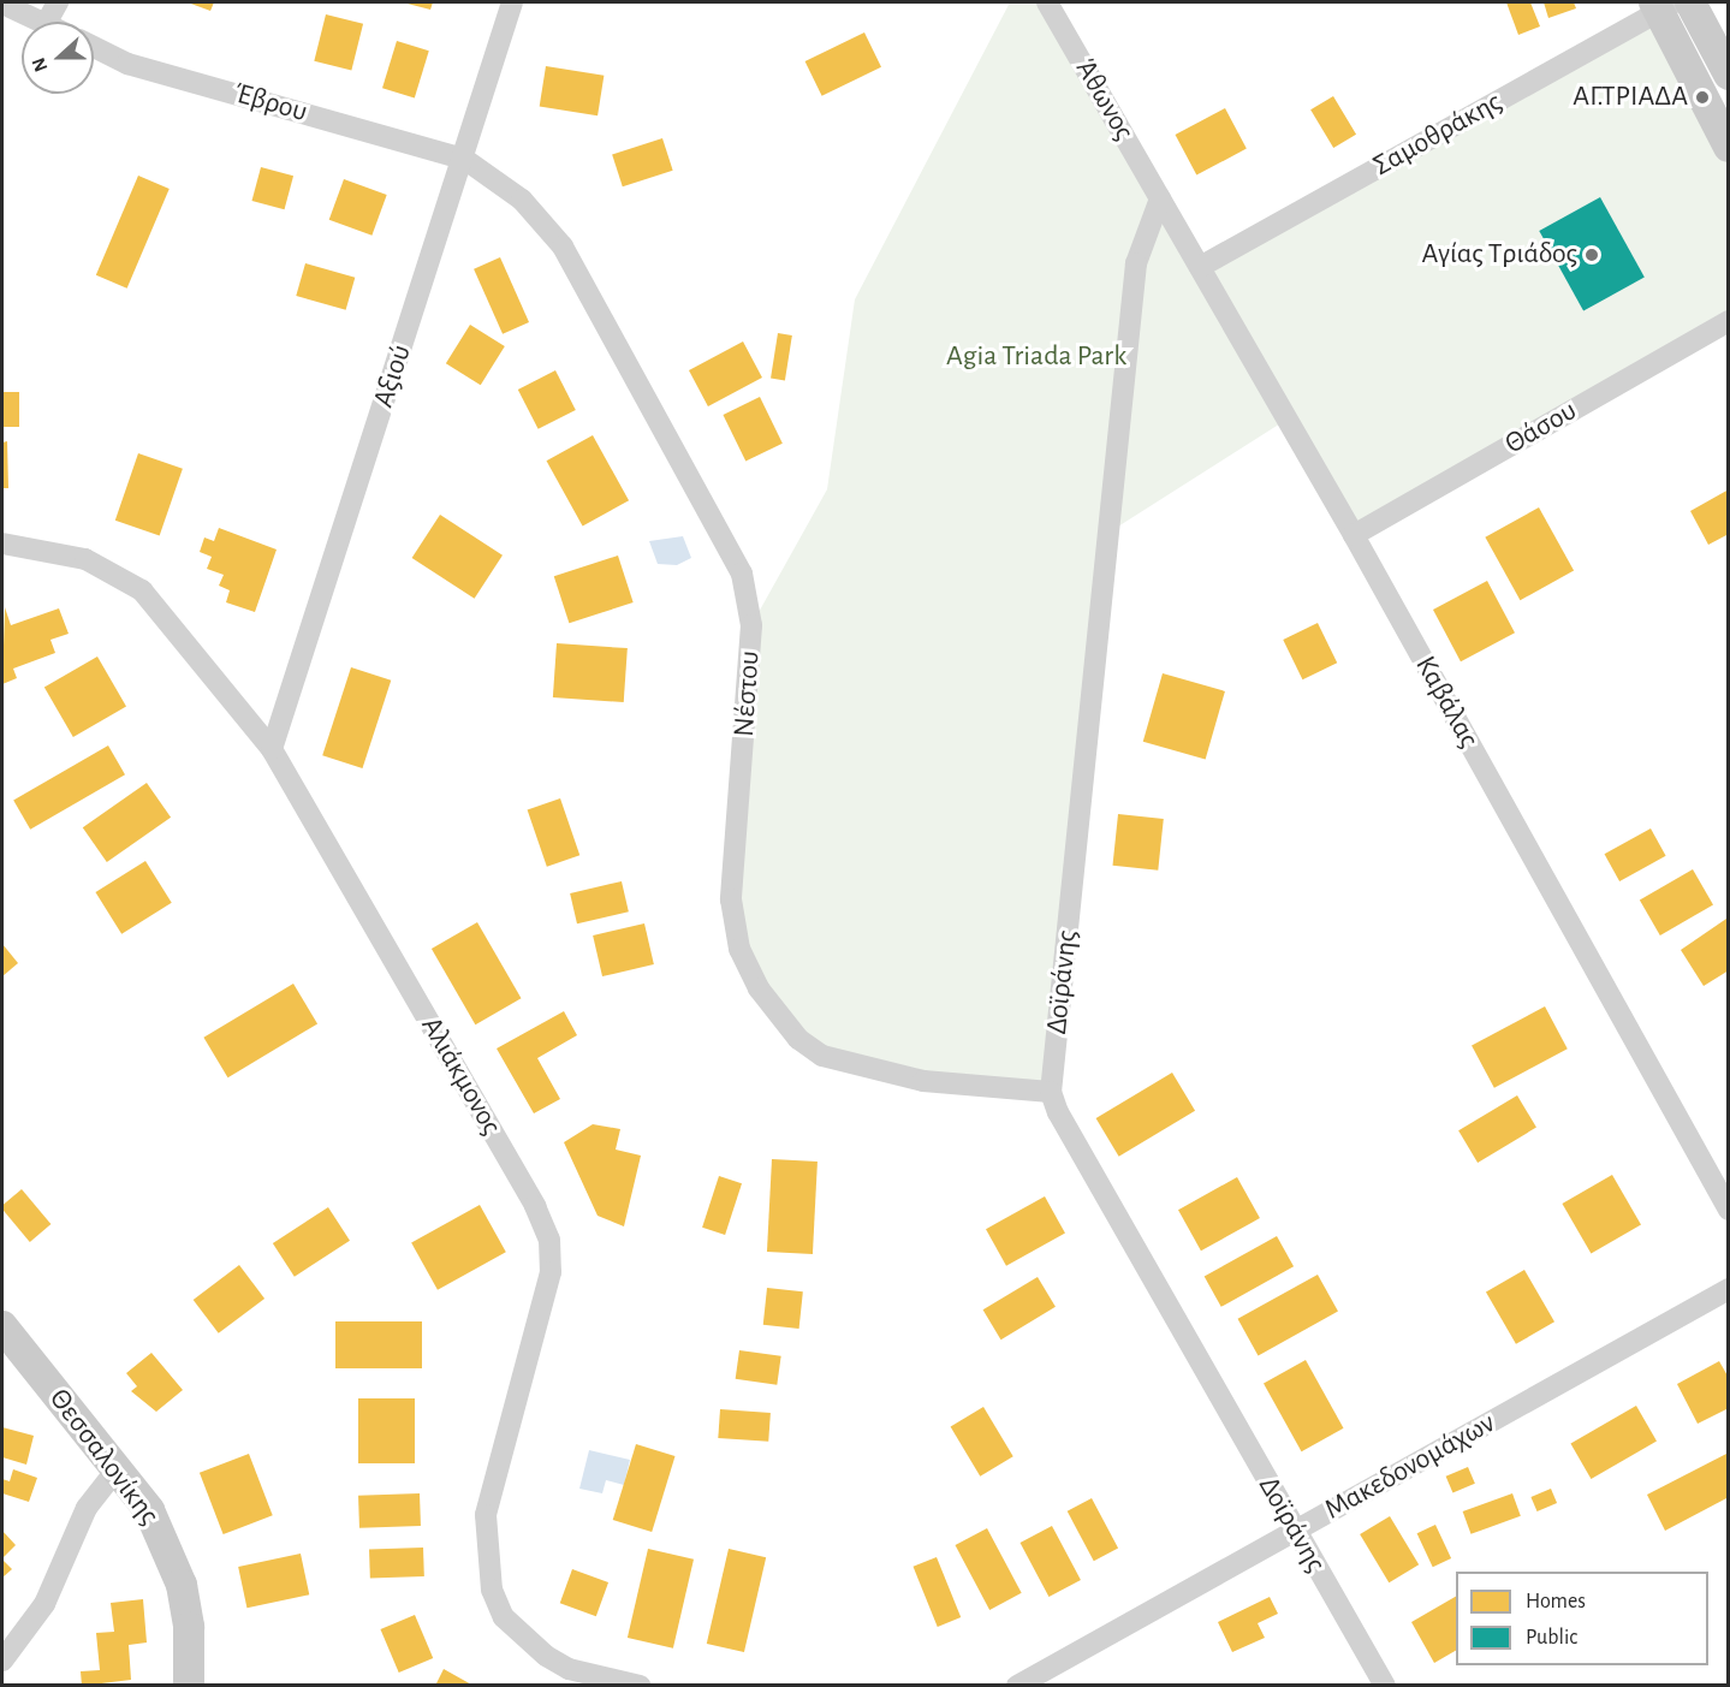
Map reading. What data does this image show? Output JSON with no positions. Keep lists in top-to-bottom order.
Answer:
{
  "streets": {
    "street": [
      "Άθωνος",
      "Έβρου",
      "Σαμοθράκης",
      "Αξιού",
      "Θάσου",
      "Νέστου",
      "Καβάλας",
      "Δοϊράνης",
      "Αλιάκμονος",
      "Θεσσαλονίκης",
      "Μακεδονομάχων"
    ]
  },
  "crossings": [
    ["Άθωνος", "Καβάλας"],
    ["Άθωνος", "Δοϊράνης"],
    ["Έβρου", "Αξιού"],
    ["Έβρου", "Νέστου"],
    ["Σαμοθράκης", "Καβάλας"],
    ["Αξιού", "Νέστου"],
    ["Αξιού", "Αλιάκμονος"],
    ["Θάσου", "Καβάλας"],
    ["Νέστου", "Δοϊράνης"],
    ["Καβάλας", "Δοϊράνης"],
    ["Δοϊράνης", "Μακεδονομάχων"]
  ],
  "parks": ["Agia Triada Park"],
  "places": ["ΑΓ.ΤΡΙΑΔΑ", "Αγίας Τριάδος"],
  "legend": ["Homes", "Public"],
  "north": "left"
}
